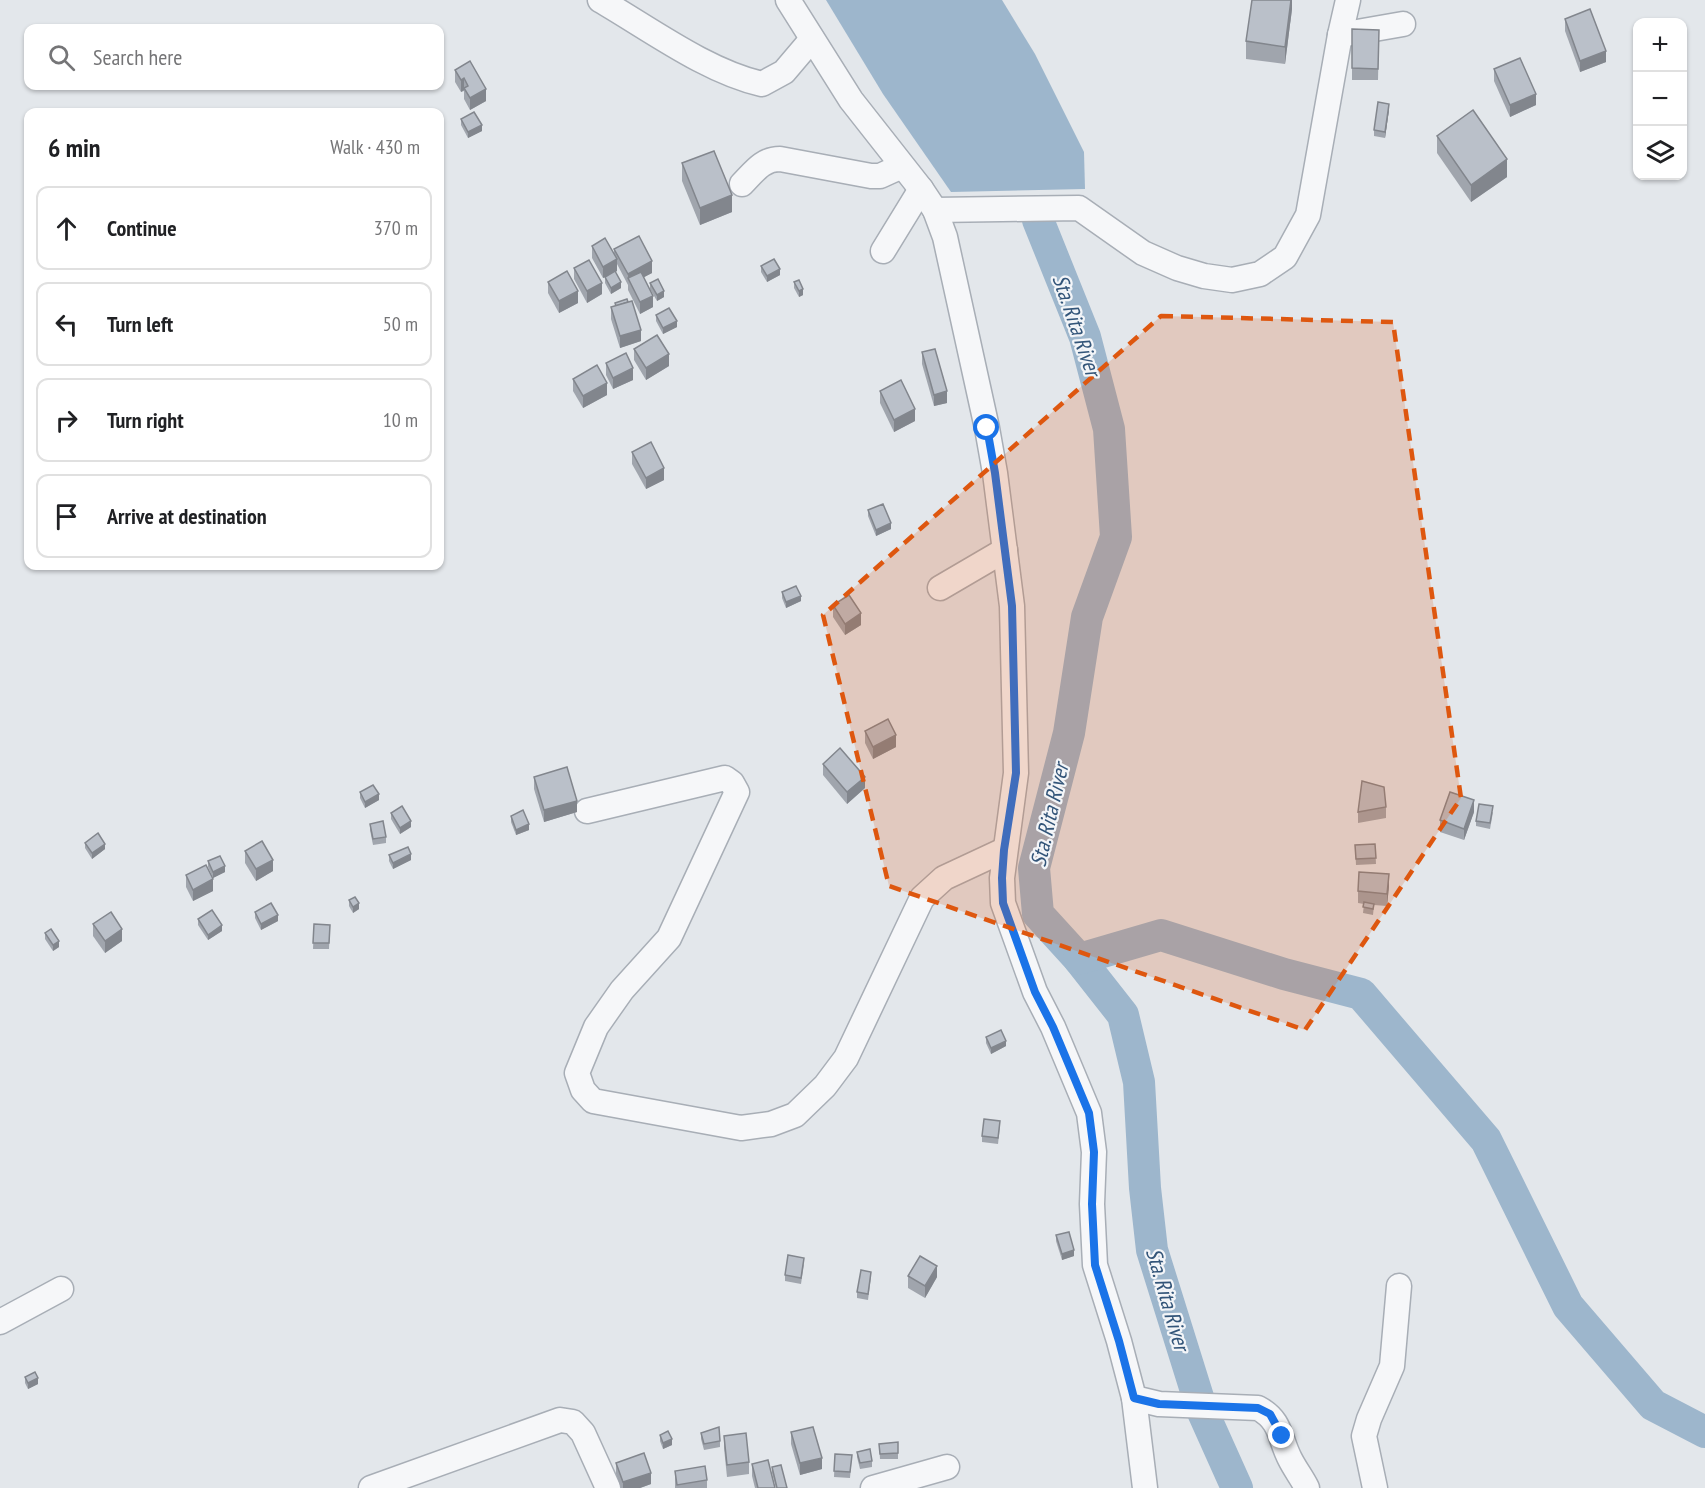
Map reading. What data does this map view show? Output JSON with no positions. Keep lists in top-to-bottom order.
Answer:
{
  "water": ["Sta. Rita River"],
  "page": {
    "map_buttons": ["+", "−"],
    "search": "Search here",
    "heading": ["6 min", "Walk · 430 m"],
    "list": [
      ["Continue", "370 m"],
      ["Turn left", "50 m"],
      ["Turn right", "10 m"],
      "Arrive at destination"
    ]
  }
}
